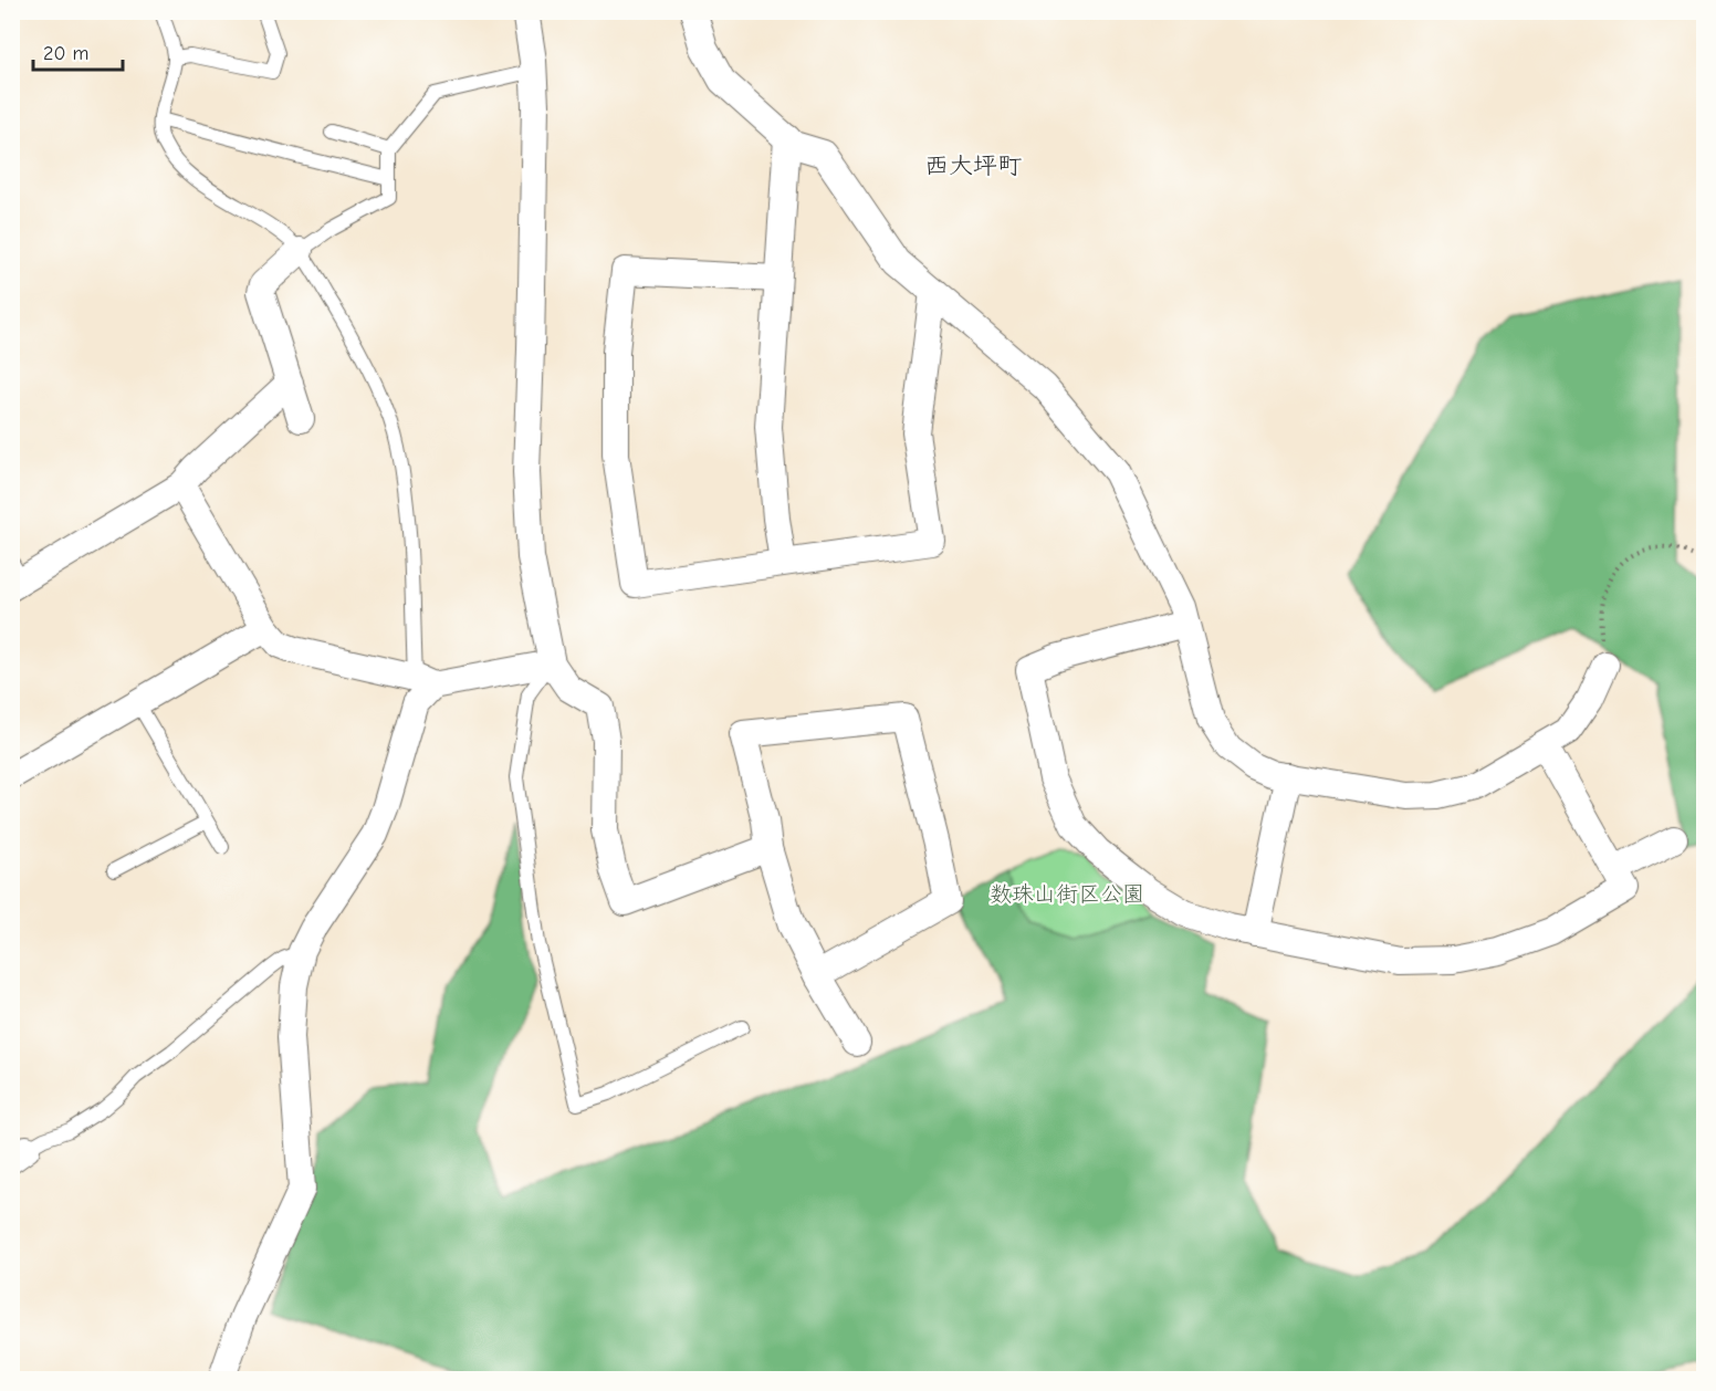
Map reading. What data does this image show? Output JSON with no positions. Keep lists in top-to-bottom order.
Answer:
{
  "districts": ["西大坪町"],
  "parks": ["数珠山街区公園"],
  "scale_bar": "20 m"
}
